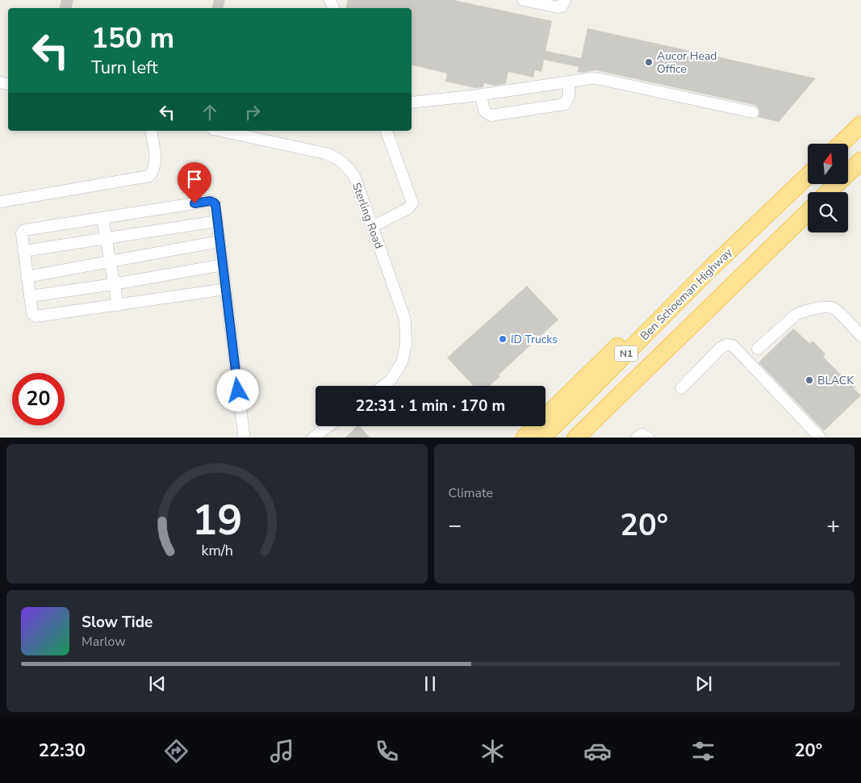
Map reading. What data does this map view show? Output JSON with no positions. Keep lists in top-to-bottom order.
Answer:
{
  "streets": {
    "highway": ["Ben Schoeman Highway", "N1"],
    "street": ["Sterling Road"]
  },
  "places": ["Aucor Head Office", "ID Trucks", "BLACK"],
  "north": "top",
  "page": {
    "turn": ["150 m", "Turn left"],
    "limit": "20",
    "trip": "22:31 · 1 min · 170 m",
    "tile": "Climate",
    "heat": ["−", "20°", "+"],
    "song": ["Slow Tide", "Marlow"],
    "tabs": ["22:30", "20°"],
    "gauge": ["19", "km/h"]
  }
}
